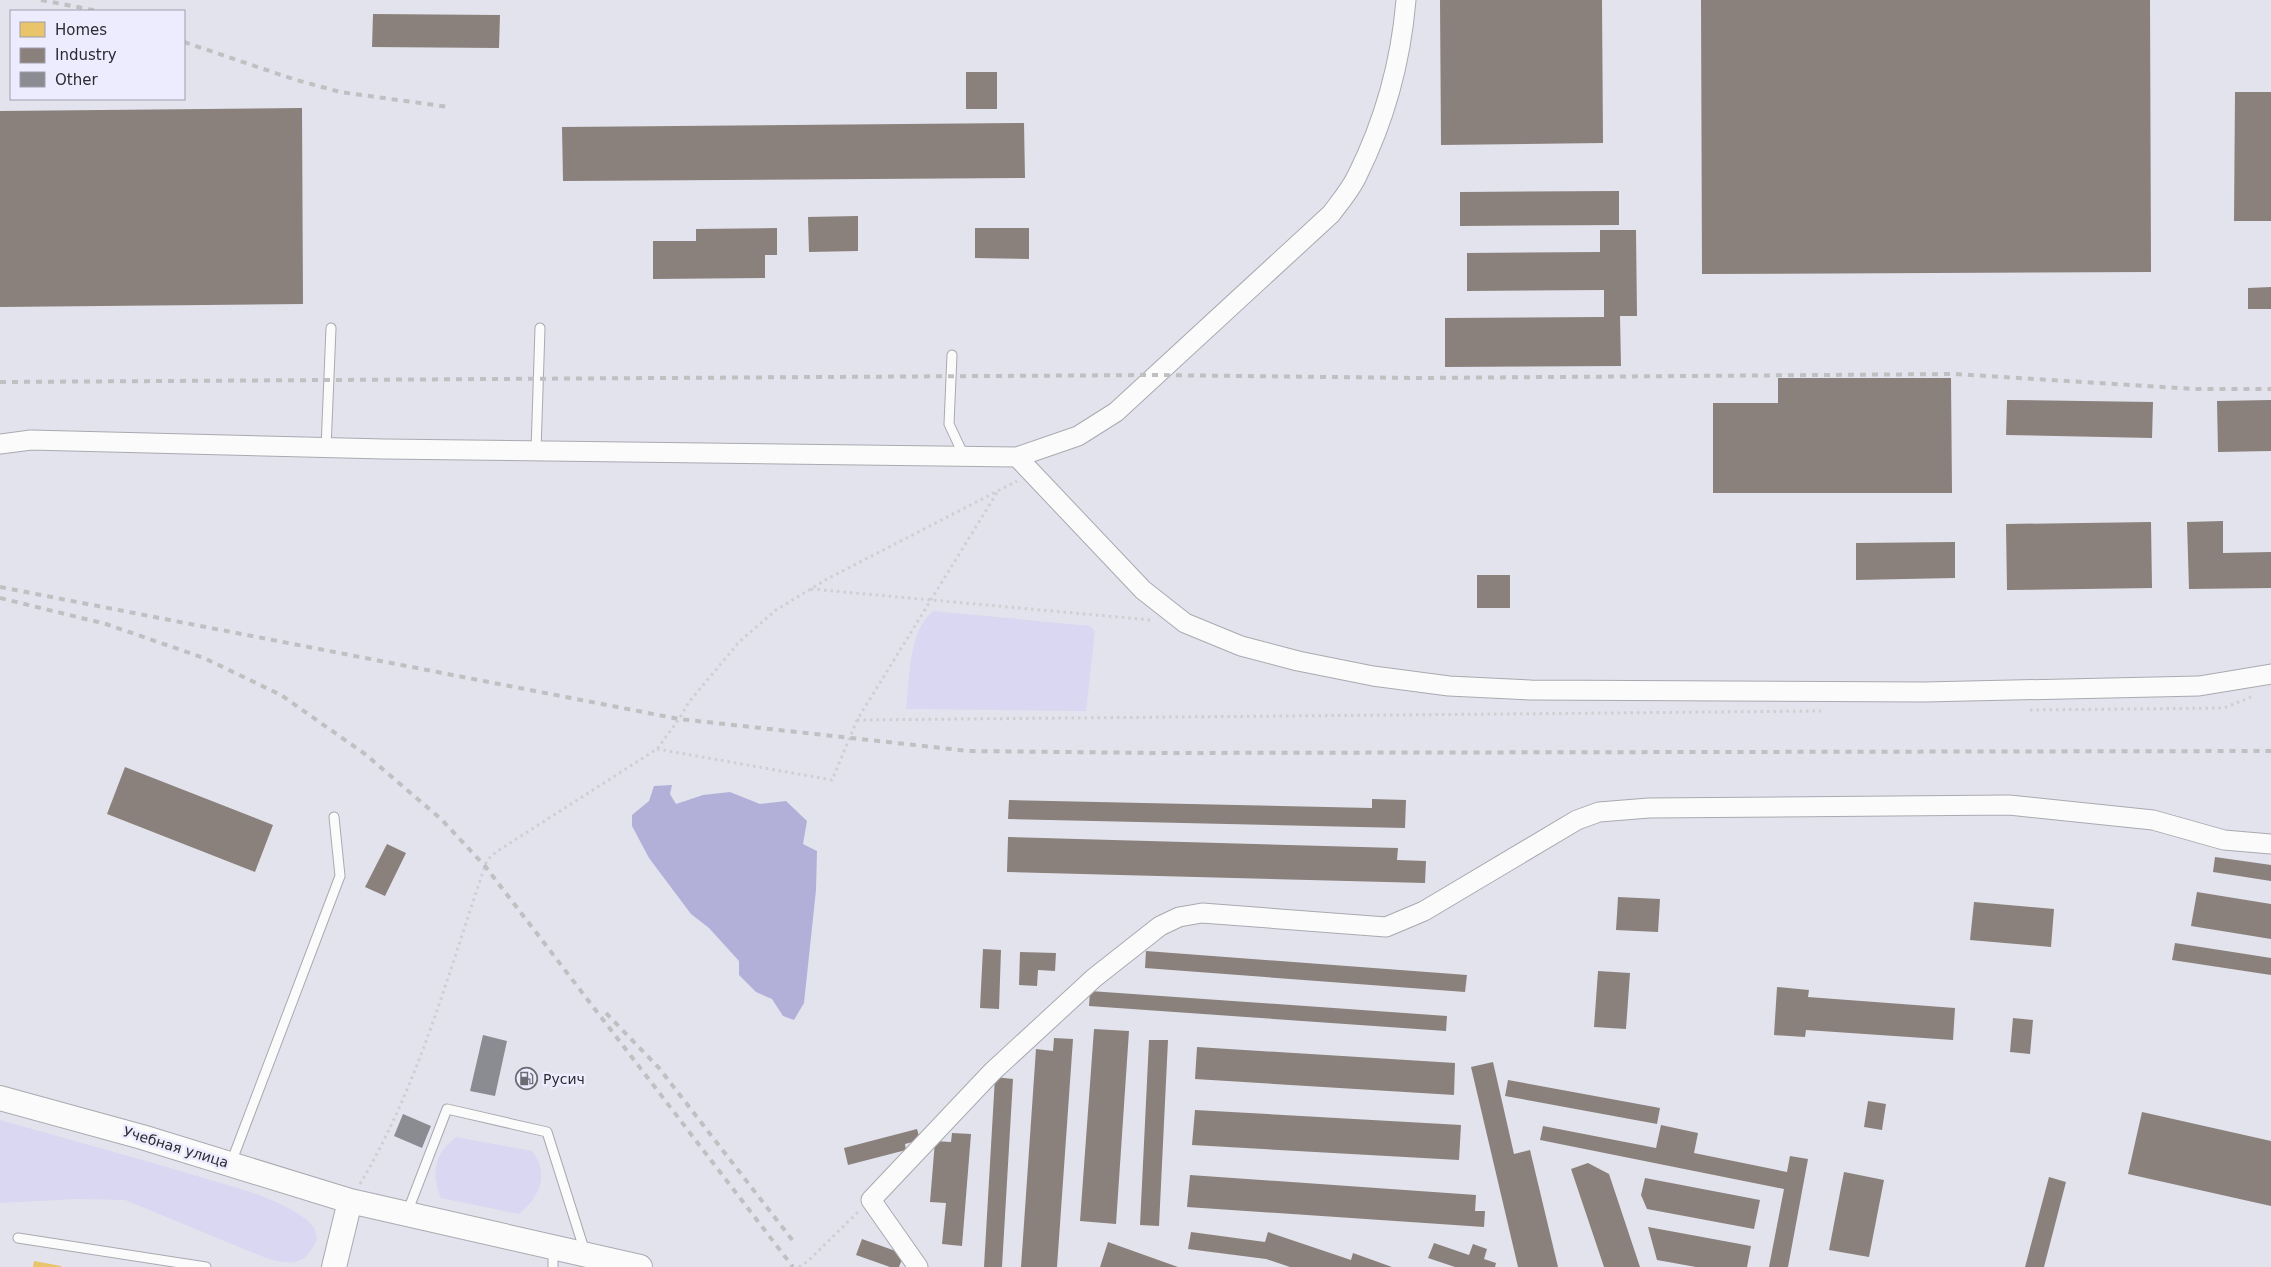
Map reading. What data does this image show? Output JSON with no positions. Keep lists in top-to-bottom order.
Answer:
{
  "streets": {
    "street": ["Учебная улица"]
  },
  "places": {
    "fuel station": ["Русич"]
  },
  "legend": ["Homes", "Industry", "Other"]
}
